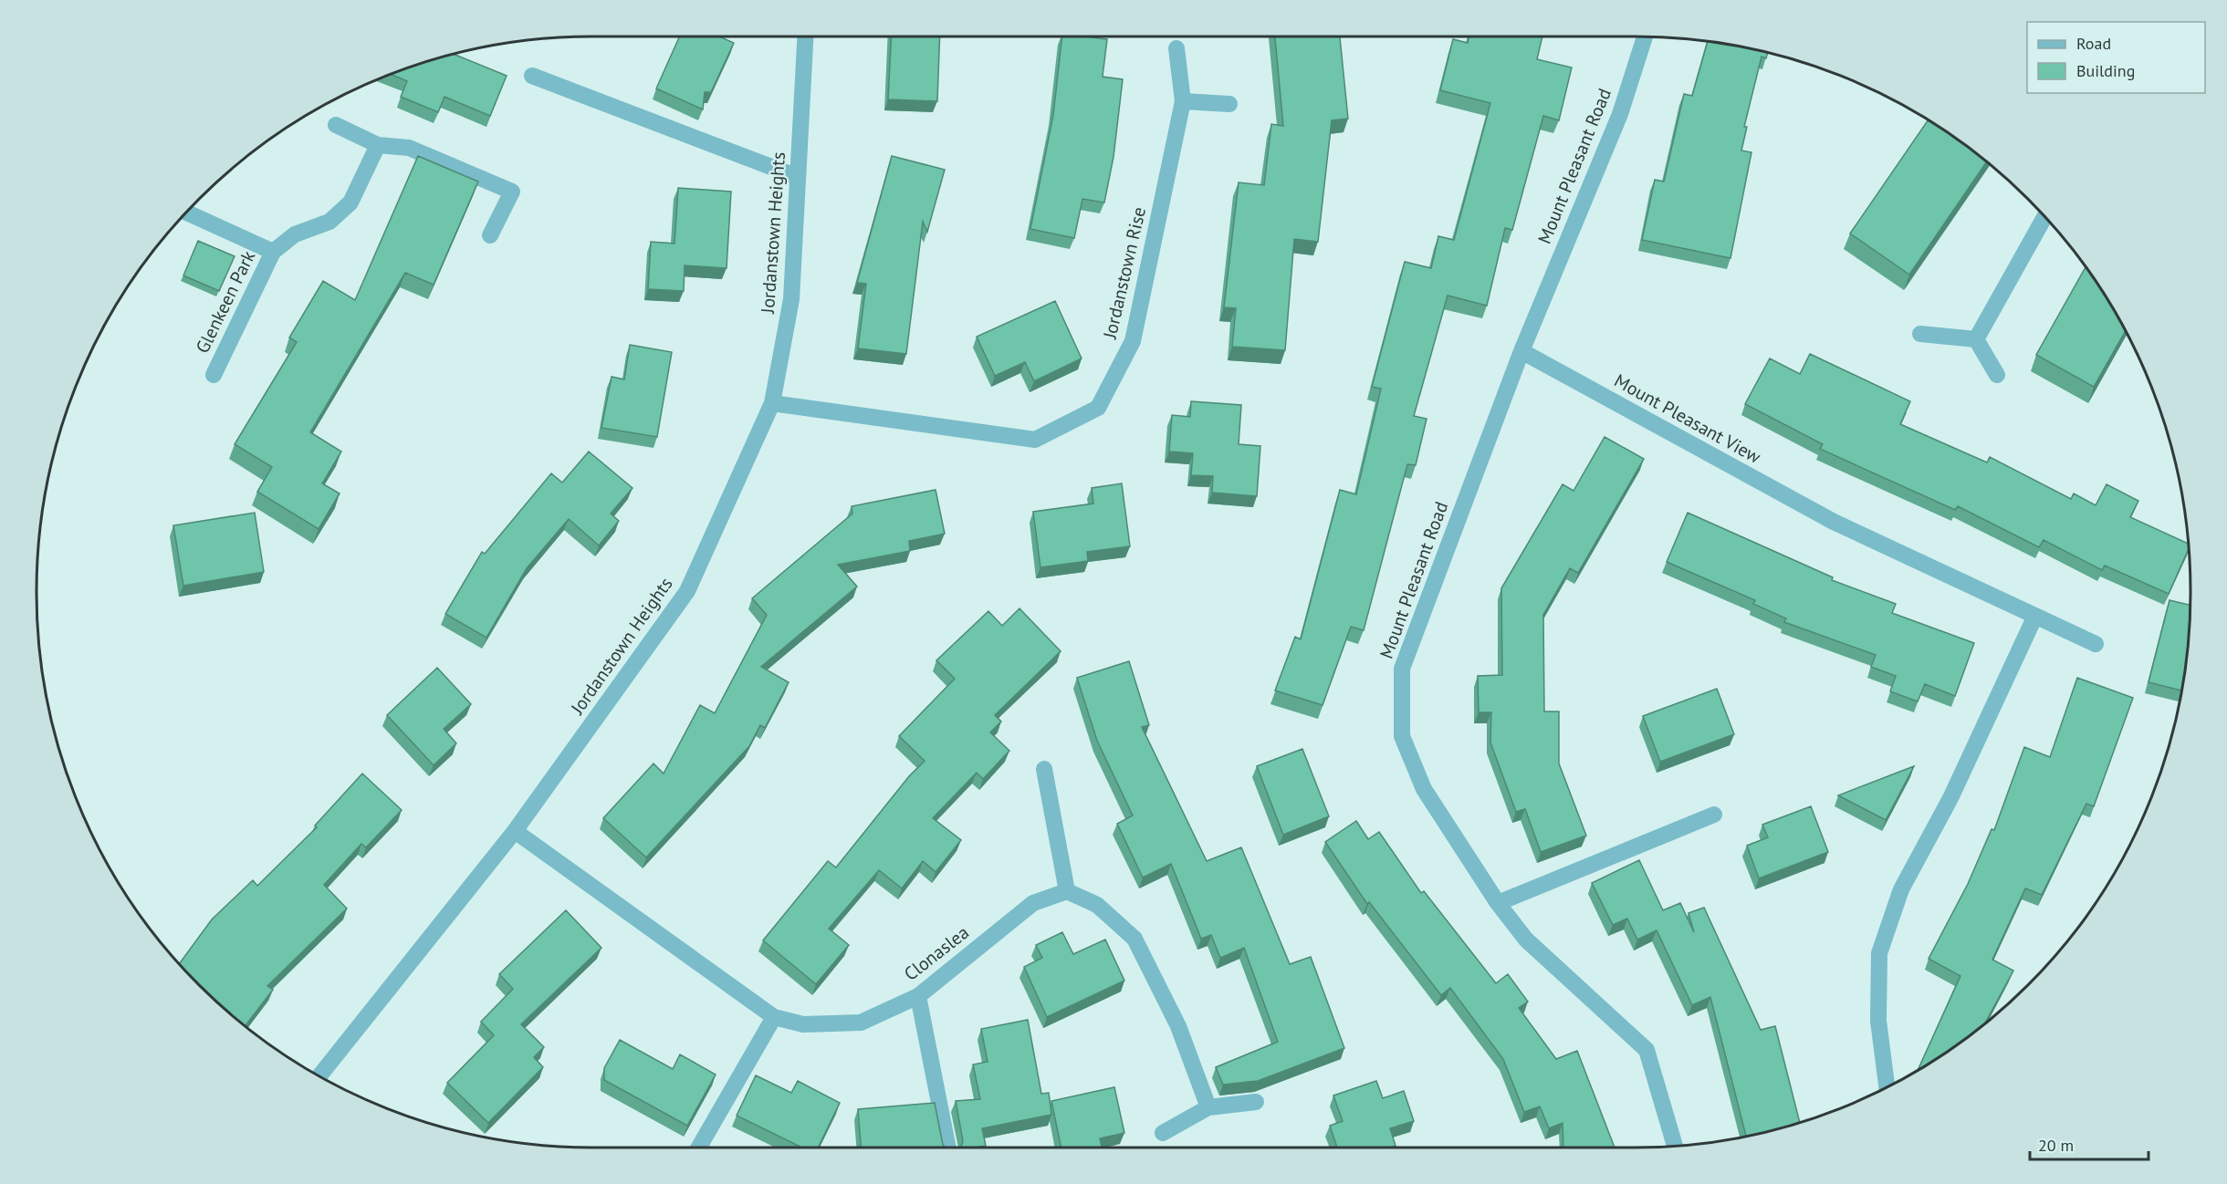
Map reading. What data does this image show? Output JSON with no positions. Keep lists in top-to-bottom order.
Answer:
{
  "streets": {
    "street": [
      "Mount Pleasant Road",
      "Jordanstown Heights",
      "Jordanstown Rise",
      "Glenkeen Park",
      "Mount Pleasant View",
      "Clonaslea"
    ]
  },
  "crossings": [
    ["Mount Pleasant Road", "Mount Pleasant View"],
    ["Jordanstown Heights", "Jordanstown Rise"],
    ["Jordanstown Heights", "Clonaslea"]
  ],
  "legend": ["Road", "Building"],
  "scale_bar": "20 m"
}
